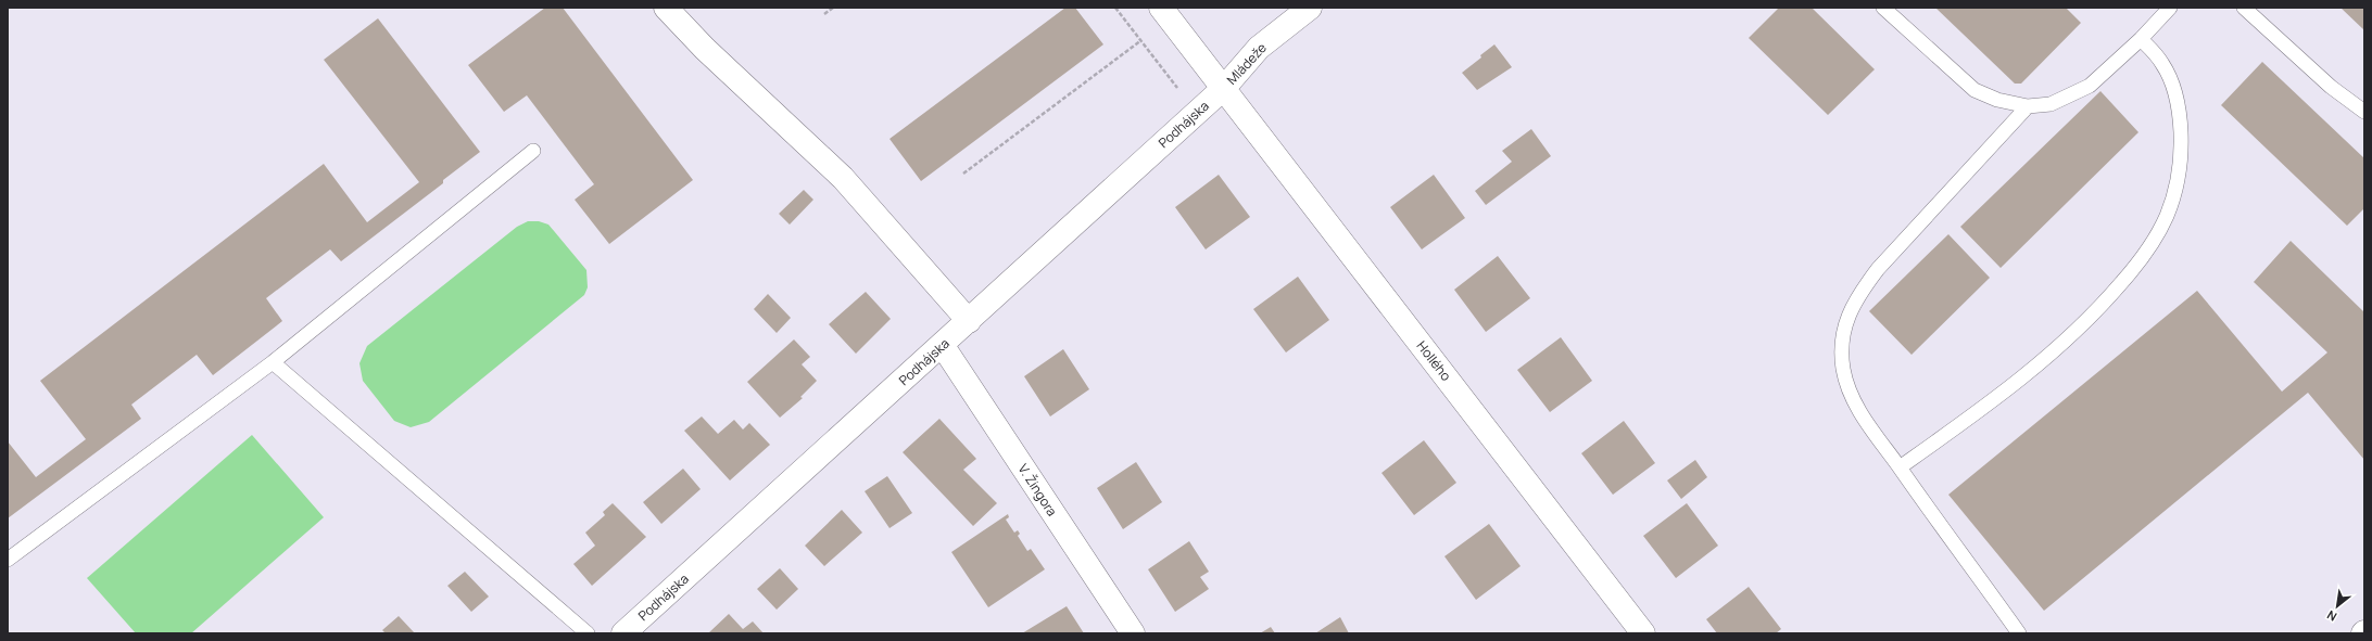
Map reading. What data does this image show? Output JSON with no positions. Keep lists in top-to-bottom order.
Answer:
{
  "streets": {
    "street": [
      "Mládeže",
      "Podhájska",
      "Hollého",
      "V. Žingora"
    ]
  },
  "crossings": [
    ["Mládeže", "Podhájska"],
    ["Mládeže", "Hollého"],
    ["Podhájska", "Hollého"],
    ["Podhájska", "V. Žingora"]
  ],
  "north": "bottom left"
}
